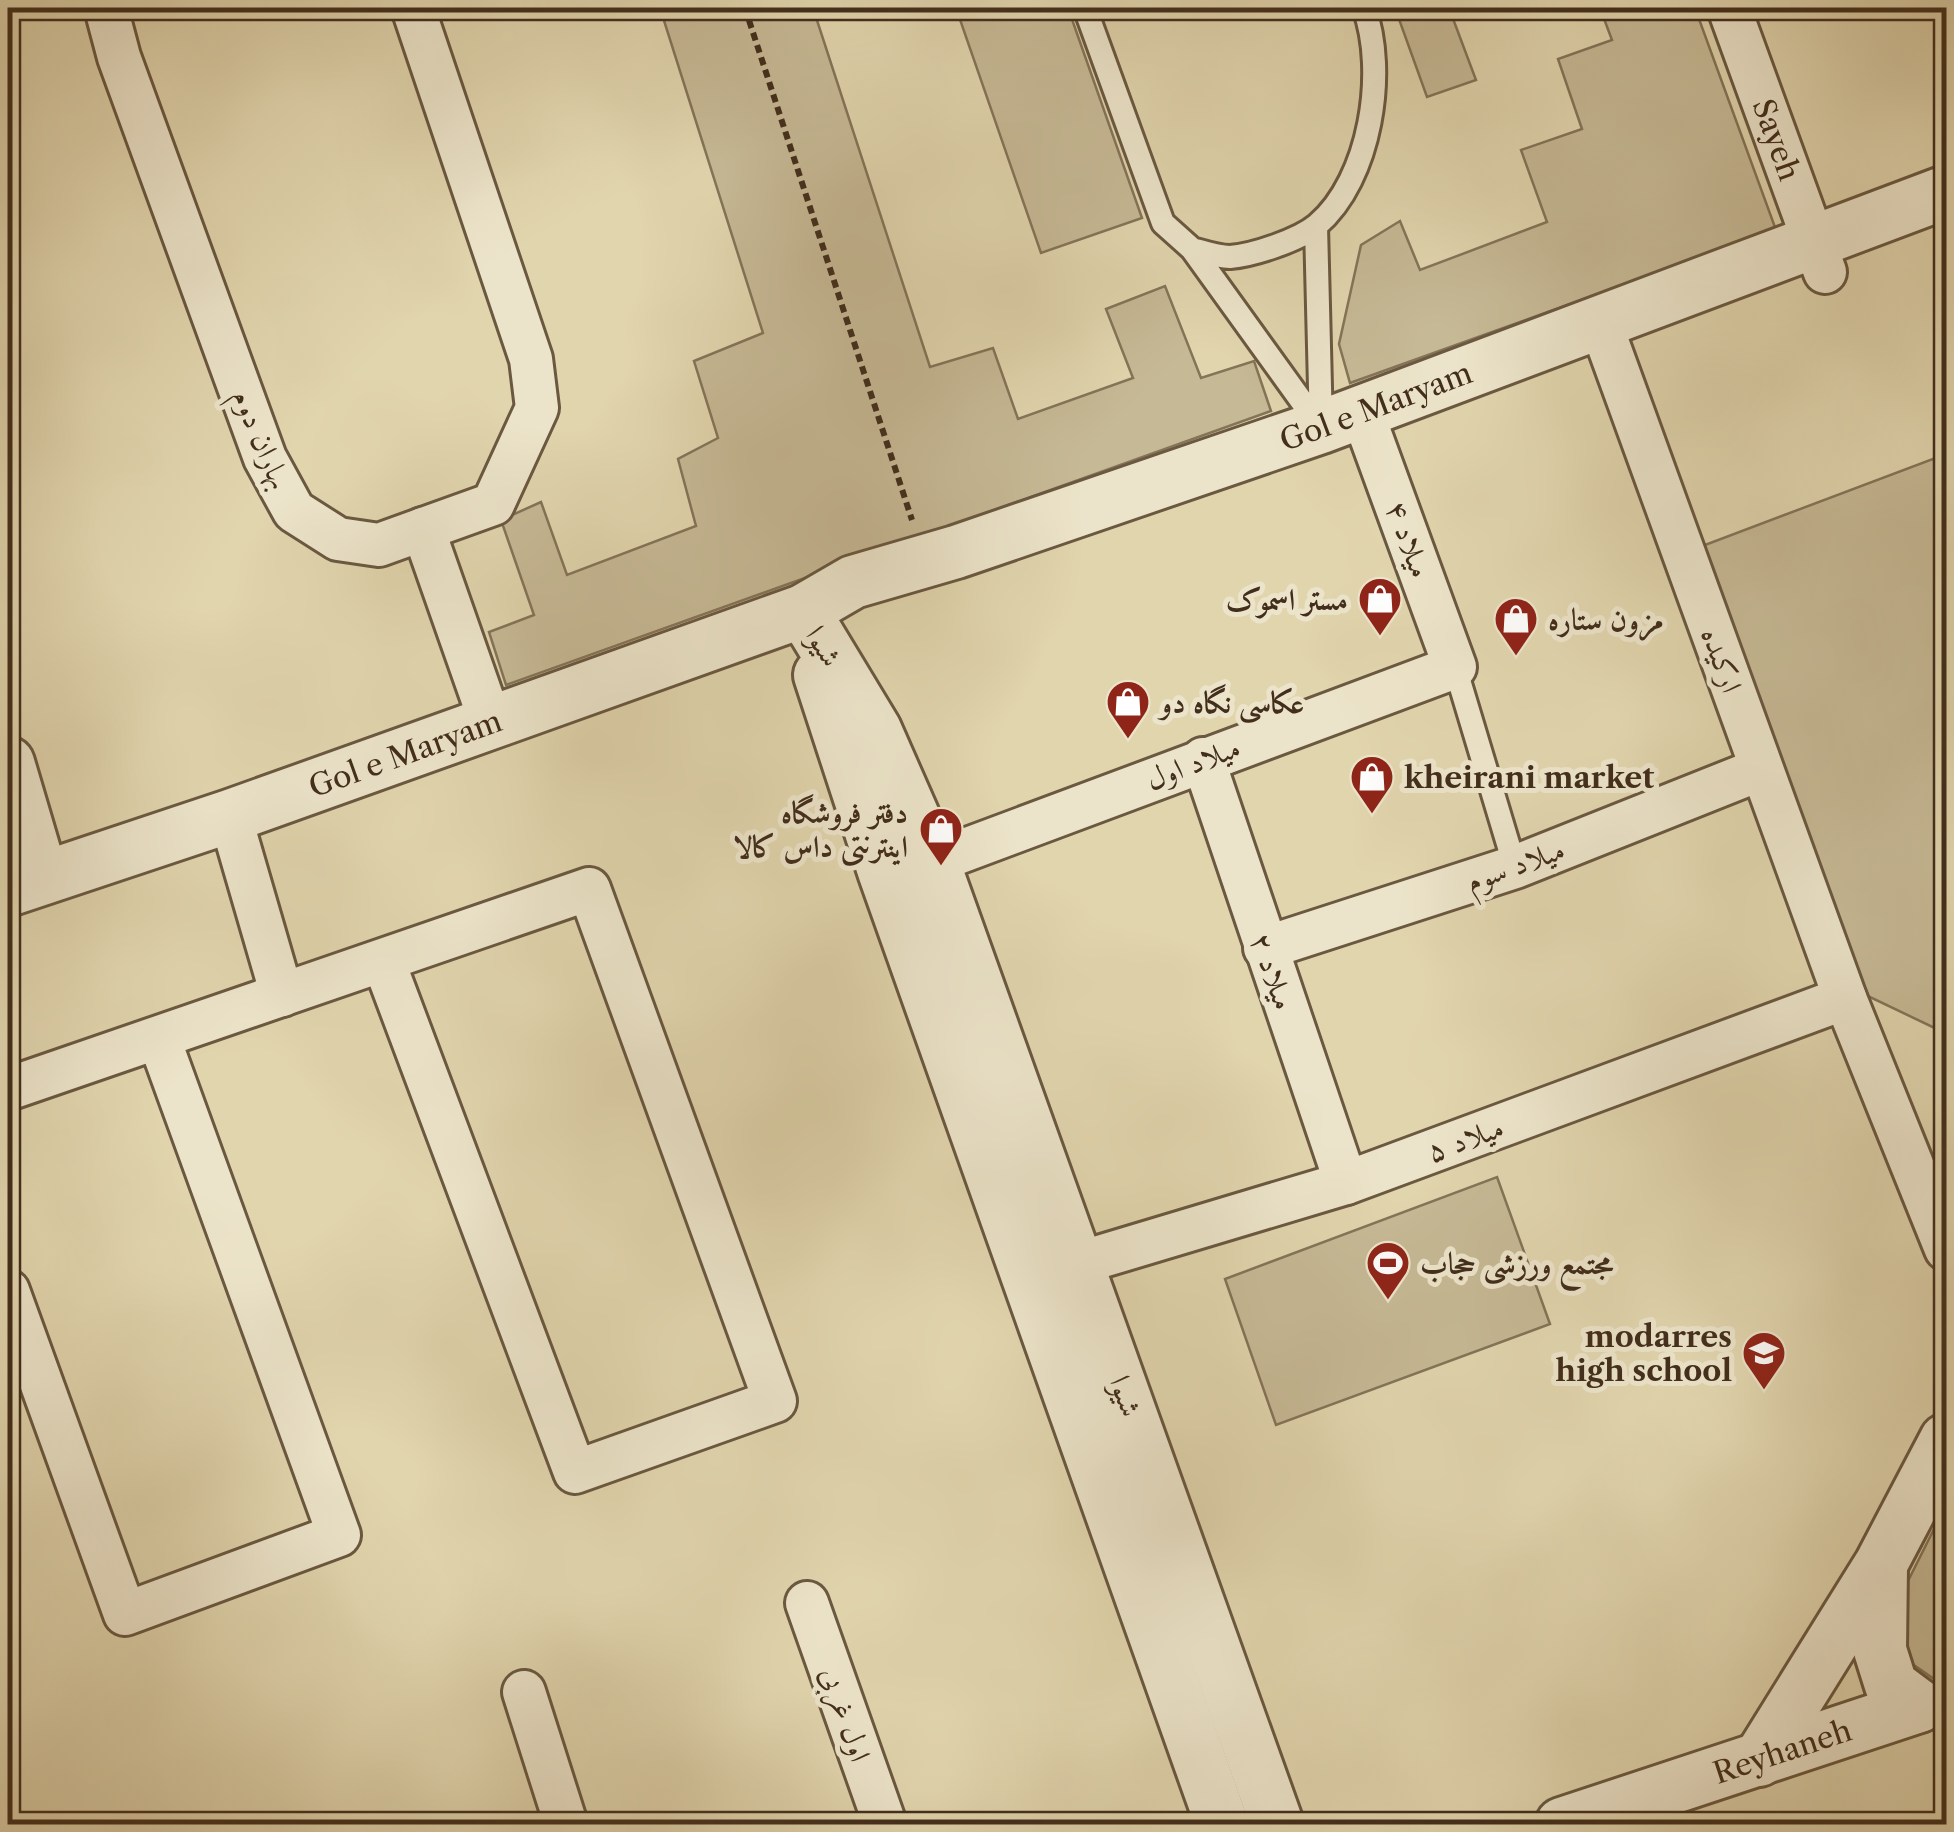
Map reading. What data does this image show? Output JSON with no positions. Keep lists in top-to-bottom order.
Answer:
{
  "streets": {
    "street": [
      "Sayeh",
      "Gol e Maryam",
      "بهاران دوم",
      "میلاد ۴",
      "شیوا",
      "ارکیده",
      "میلاد اول",
      "میلاد سوم",
      "میلاد ۲",
      "میلاد ۵",
      "اول غربی",
      "Reyhaneh"
    ]
  },
  "crossings": [
    ["Sayeh", "Gol e Maryam"],
    ["Gol e Maryam", "میلاد ۴"],
    ["Gol e Maryam", "شیوا"],
    ["Gol e Maryam", "ارکیده"],
    ["میلاد ۴", "میلاد اول"],
    ["شیوا", "میلاد اول"],
    ["شیوا", "میلاد ۵"],
    ["ارکیده", "میلاد سوم"],
    ["ارکیده", "میلاد ۵"],
    ["میلاد اول", "میلاد ۲"],
    ["میلاد سوم", "میلاد ۲"],
    ["میلاد ۲", "میلاد ۵"]
  ],
  "places": {
    "shop": [
      "مستر اسموک",
      "مزون ستاره",
      "عکاسی نگاه دو",
      "kheirani market",
      "دفتر فروشگاه اینترنتی داس کالا"
    ],
    "sports": ["مجتمع ورزشی حجاب"],
    "school or university": ["modarres high school"]
  }
}
